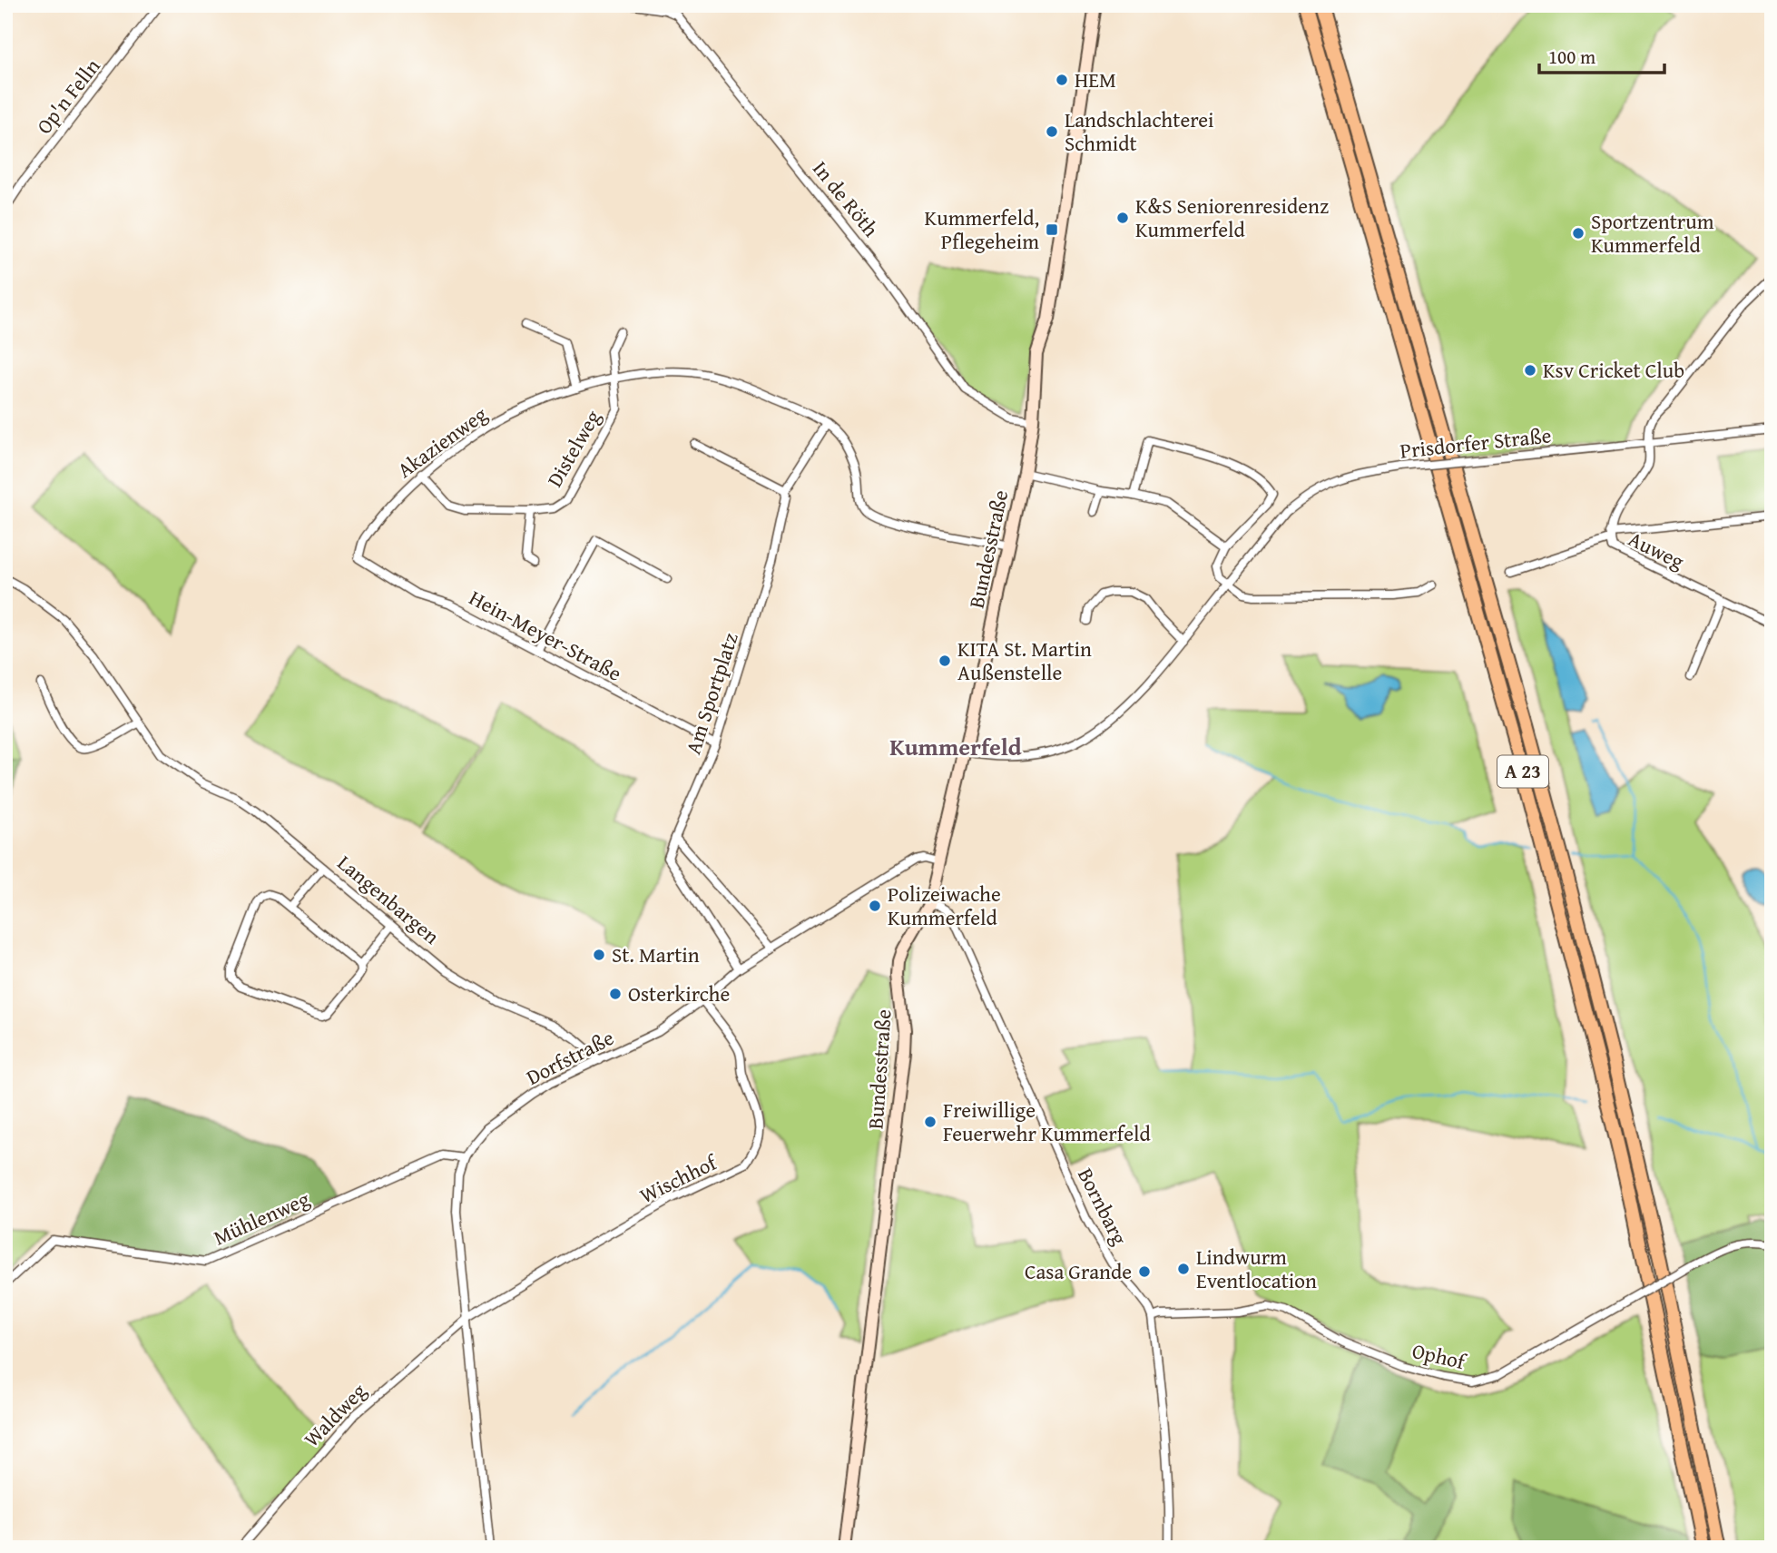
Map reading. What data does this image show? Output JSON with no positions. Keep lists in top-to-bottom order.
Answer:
{
  "streets": {
    "highway": ["A 23"],
    "street": [
      "Op'n Felln",
      "In de Röth",
      "Akazienweg",
      "Prisdorfer Straße",
      "Distelweg",
      "Bundesstraße",
      "Auweg",
      "Hein-Meyer-Straße",
      "Am Sportplatz",
      "Langenbargen",
      "Dorfstraße",
      "Wischhof",
      "Bornbarg",
      "Mühlenweg",
      "Ophof",
      "Waldweg"
    ]
  },
  "crossings": [
    ["In de Röth", "Bundesstraße"],
    ["Akazienweg", "Distelweg"],
    ["Akazienweg", "Hein-Meyer-Straße"],
    ["Akazienweg", "Am Sportplatz"],
    ["Prisdorfer Straße", "Bundesstraße"],
    ["Prisdorfer Straße", "Auweg"],
    ["Bundesstraße", "Dorfstraße"],
    ["Bundesstraße", "Bornbarg"],
    ["Hein-Meyer-Straße", "Am Sportplatz"],
    ["Am Sportplatz", "Dorfstraße"],
    ["Langenbargen", "Dorfstraße"],
    ["Dorfstraße", "Wischhof"],
    ["Dorfstraße", "Mühlenweg"],
    ["Dorfstraße", "Waldweg"],
    ["Wischhof", "Waldweg"],
    ["Bornbarg", "Ophof"]
  ],
  "districts": ["Kummerfeld"],
  "places": {
    "other": [
      "HEM",
      "Landschlachterei Schmidt",
      "K&S Seniorenresidenz Kummerfeld",
      "Sportzentrum Kummerfeld",
      "Ksv Cricket Club",
      "KITA St. Martin Außenstelle",
      "Polizeiwache Kummerfeld",
      "St. Martin",
      "Osterkirche",
      "Freiwillige Feuerwehr Kummerfeld",
      "Lindwurm Eventlocation",
      "Casa Grande"
    ],
    "transit": ["Kummerfeld, Pflegeheim"]
  },
  "scale_bar": "100 m"
}
